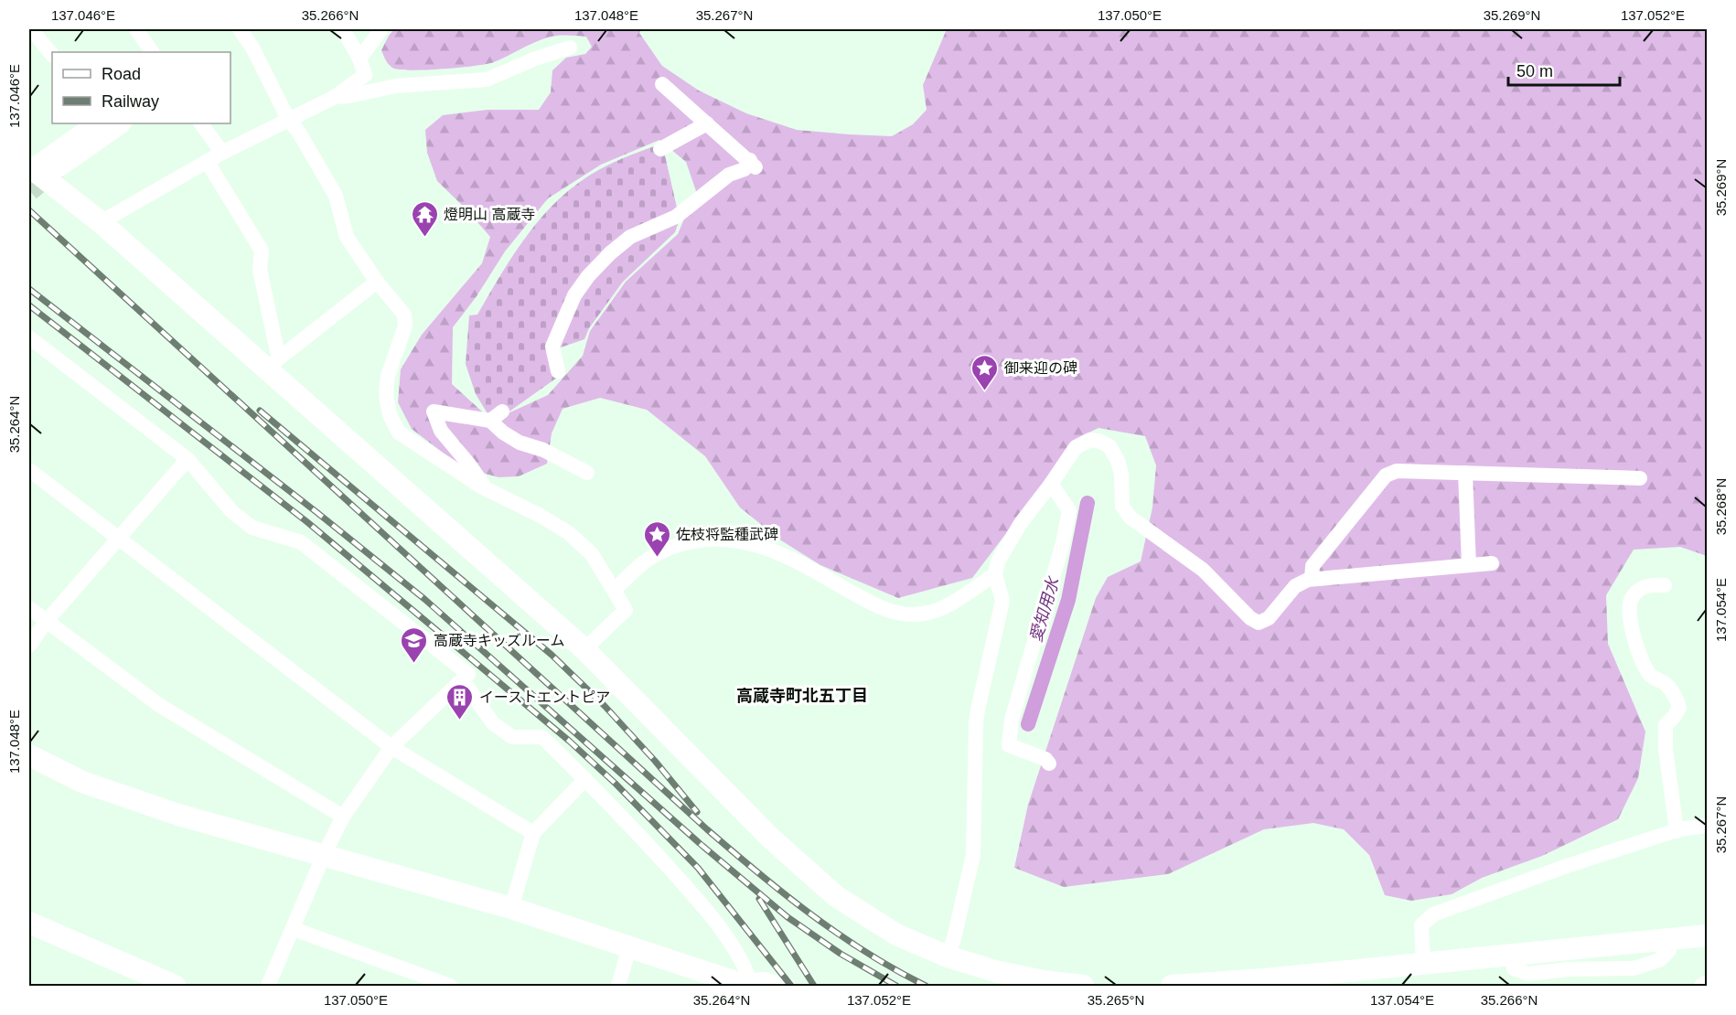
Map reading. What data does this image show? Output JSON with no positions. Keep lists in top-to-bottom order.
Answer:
{
  "districts": ["高蔵寺町北五丁目"],
  "water": ["愛知用水"],
  "places": {
    "temple": ["燈明山 高蔵寺"],
    "place": ["御来迎の碑", "佐枝将監種武碑"],
    "school or university": ["高蔵寺キッズルーム"],
    "building": ["イーストエントピア"]
  },
  "legend": ["Road", "Railway"],
  "scale_bar": "50 m",
  "coordinates": [
    "137.046°E",
    "35.266°N",
    "137.048°E",
    "35.267°N",
    "137.050°E",
    "35.269°N",
    "137.052°E",
    "35.264°N",
    "35.268°N",
    "137.054°E",
    "35.265°N"
  ]
}
